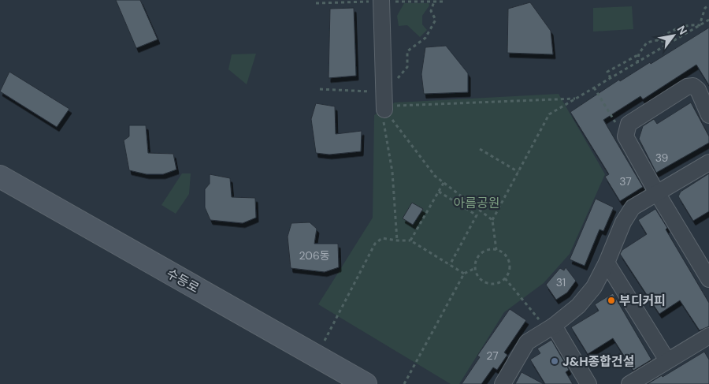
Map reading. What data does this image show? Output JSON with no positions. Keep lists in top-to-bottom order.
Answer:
{
  "streets": {
    "street": ["수등로"]
  },
  "parks": ["아름공원"],
  "places": ["부디커피", "J&H종합건설"],
  "house_numbers": [
    "39",
    "37",
    "206동",
    "31",
    "27"
  ],
  "north": "top right"
}
